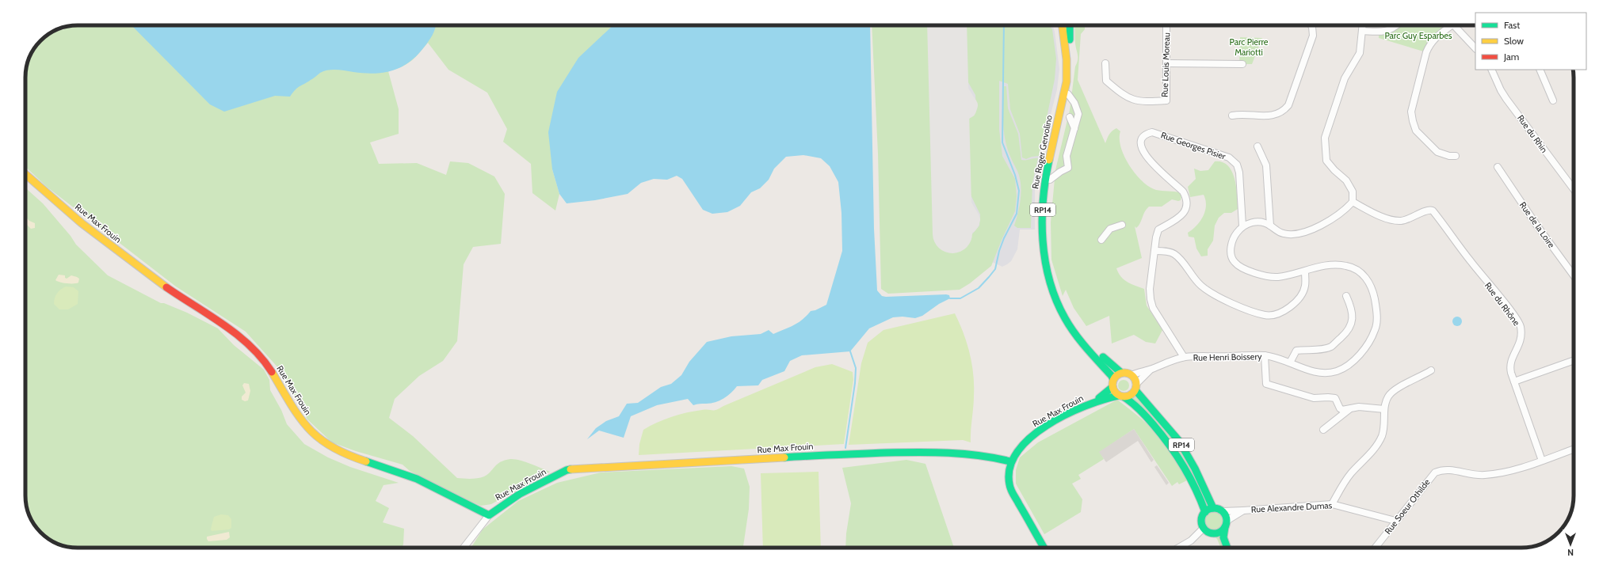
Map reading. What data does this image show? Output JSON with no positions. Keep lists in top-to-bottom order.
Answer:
{
  "streets": {
    "main road": ["Rue Roger Gervolino", "RP14", "Rue Max Frouin"],
    "street": [
      "Rue Louis Moreau",
      "Rue du Rhin",
      "Rue Georges Pisier",
      "Rue de la Loire",
      "Rue du Rhône",
      "Rue Henri Boissery",
      "Rue Soeur Othilde",
      "Rue Alexandre Dumas"
    ]
  },
  "crossings": [
    ["Rue Georges Pisier", "Rue Henri Boissery"],
    ["Rue Roger Gervolino", "RP14"],
    ["Rue Roger Gervolino", "Rue Max Frouin"],
    ["Rue Roger Gervolino", "Rue Henri Boissery"],
    ["RP14", "Rue Max Frouin"],
    ["RP14", "Rue Henri Boissery"],
    ["RP14", "Rue Alexandre Dumas"],
    ["Rue Max Frouin", "Rue Henri Boissery"],
    ["Rue du Rhône", "Rue Soeur Othilde"],
    ["Rue Soeur Othilde", "Rue Alexandre Dumas"]
  ],
  "parks": ["Parc Guy Esparbes", "Parc Pierre Mariotti"],
  "legend": ["Fast", "Slow", "Jam"],
  "north": "bottom"
}
